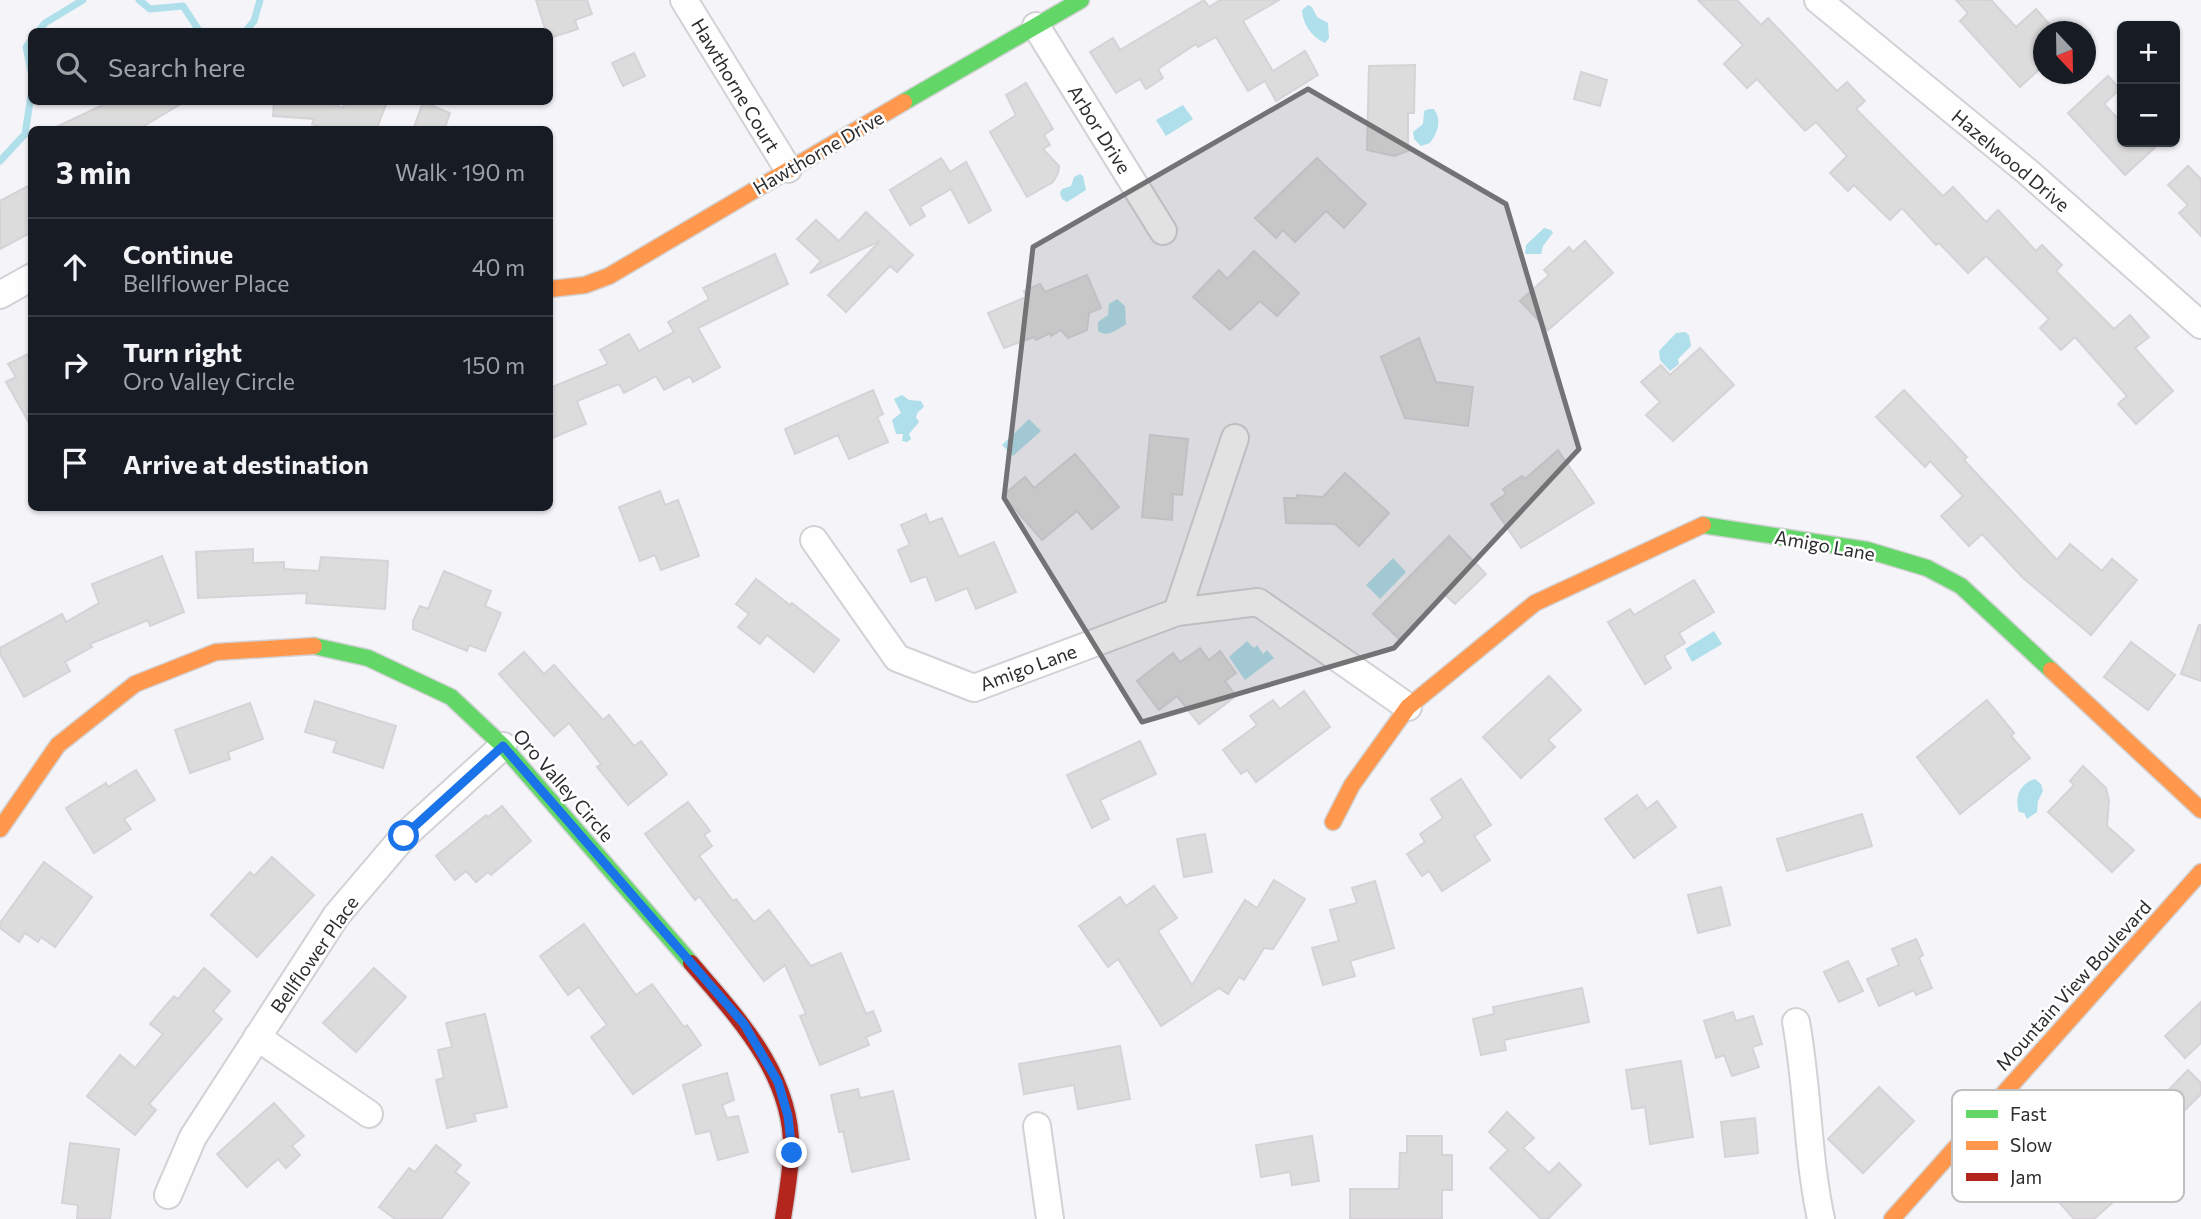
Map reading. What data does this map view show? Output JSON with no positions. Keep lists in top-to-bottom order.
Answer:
{
  "streets": {
    "street": [
      "Hawthorne Court",
      "Arbor Drive",
      "Hawthorne Drive",
      "Hazelwood Drive",
      "Amigo Lane",
      "Oro Valley Circle",
      "Bellflower Place",
      "Mountain View Boulevard"
    ]
  },
  "crossings": [
    ["Hawthorne Court", "Hawthorne Drive"],
    ["Arbor Drive", "Hawthorne Drive"],
    ["Oro Valley Circle", "Bellflower Place"]
  ],
  "legend": ["Fast", "Slow", "Jam"],
  "north": "bottom",
  "page": {
    "map_buttons": ["+", "−"],
    "search": "Search here",
    "heading": ["3 min", "Walk · 190 m"],
    "list": [
      ["Continue", "Bellflower Place", "40 m"],
      ["Turn right", "Oro Valley Circle", "150 m"],
      "Arrive at destination"
    ]
  }
}
